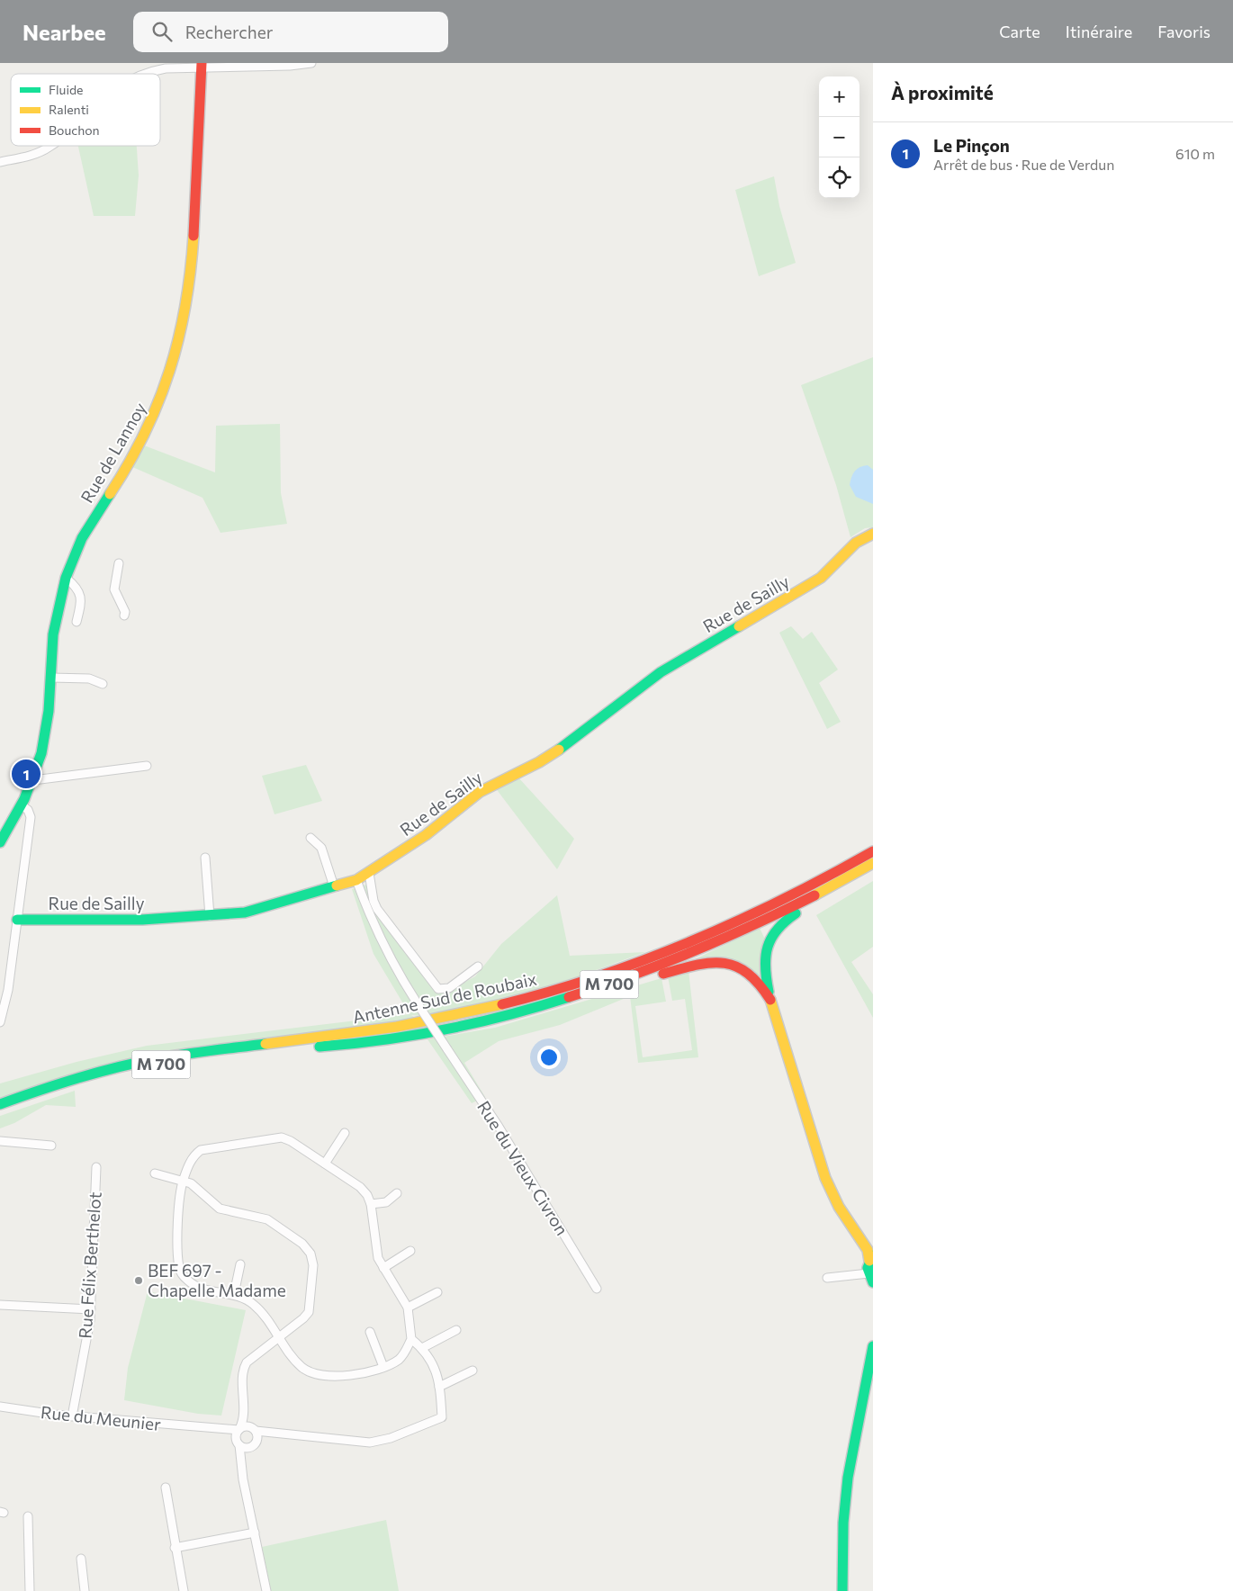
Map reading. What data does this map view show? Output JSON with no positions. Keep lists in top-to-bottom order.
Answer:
{
  "streets": {
    "main road": [
      "Rue de Lannoy",
      "Rue de Sailly",
      "M 700",
      "Antenne Sud de Roubaix"
    ],
    "street": ["Rue du Vieux Civron", "Rue Félix Berthelot", "Rue du Meunier"]
  },
  "crossings": [
    ["Rue de Sailly", "Rue du Vieux Civron"],
    ["Rue Félix Berthelot", "Rue du Meunier"]
  ],
  "places": ["BEF 697 - Chapelle Madame"],
  "legend": ["Fluide", "Ralenti", "Bouchon"],
  "page": {
    "header": "Nearbee",
    "search": "Rechercher",
    "nav": ["Carte", "Itinéraire", "Favoris"],
    "heading": "À proximité",
    "map_buttons": ["+", "−"],
    "list": [
      {
        "mark": "1",
        "name": "Le Pinçon",
        "note": "Arrêt de bus · Rue de Verdun",
        "value": "610 m"
      }
    ],
    "pins": "1"
  }
}
